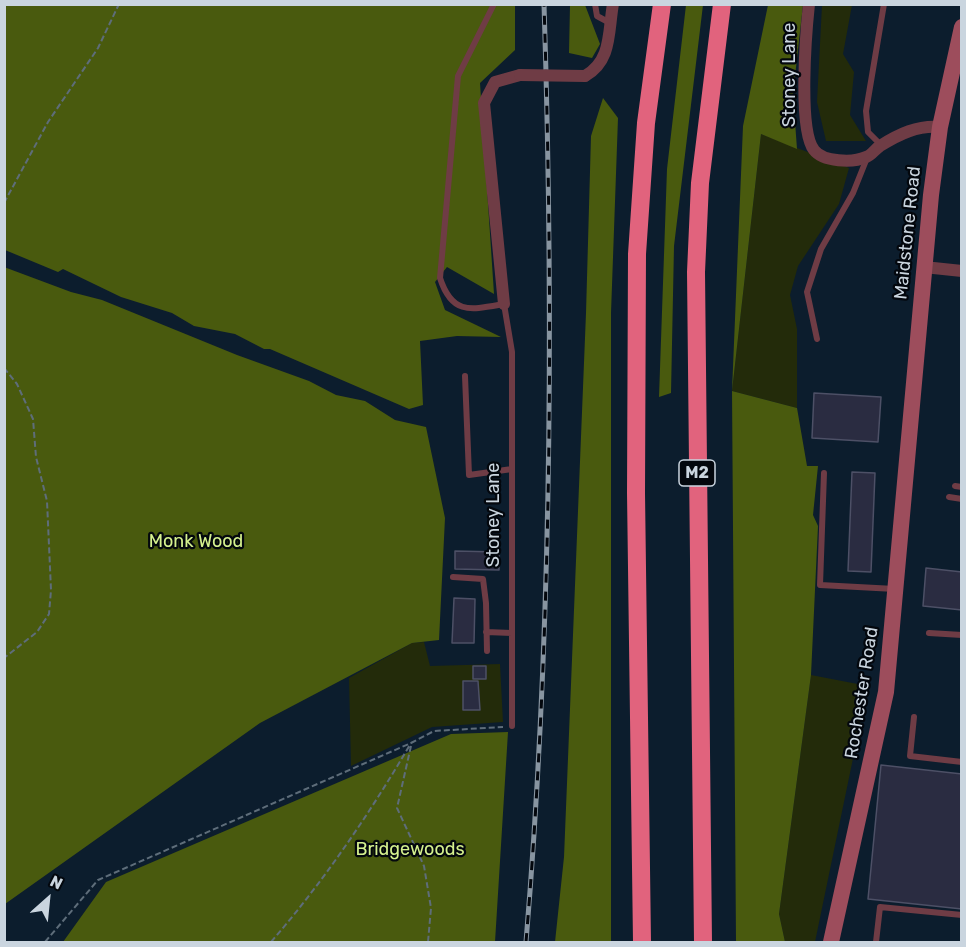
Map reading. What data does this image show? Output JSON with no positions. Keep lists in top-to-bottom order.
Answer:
{
  "streets": {
    "highway": ["M2"],
    "main road": ["Maidstone Road", "Rochester Road"],
    "street": ["Stoney Lane"]
  },
  "crossings": [
    ["Maidstone Road", "Rochester Road"]
  ],
  "parks": ["Monk Wood", "Bridgewoods"],
  "north": "top right"
}
